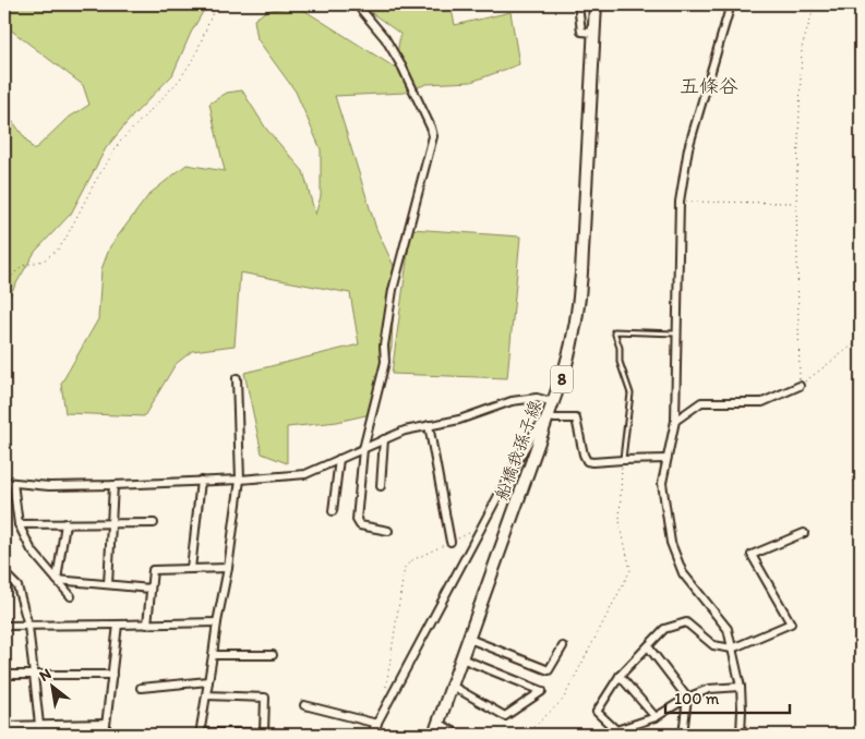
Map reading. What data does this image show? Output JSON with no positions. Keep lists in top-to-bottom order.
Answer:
{
  "streets": {
    "main road": ["8", "船橋我孫子線"]
  },
  "districts": ["五條谷"],
  "scale_bar": "100 m",
  "north": "top left"
}
